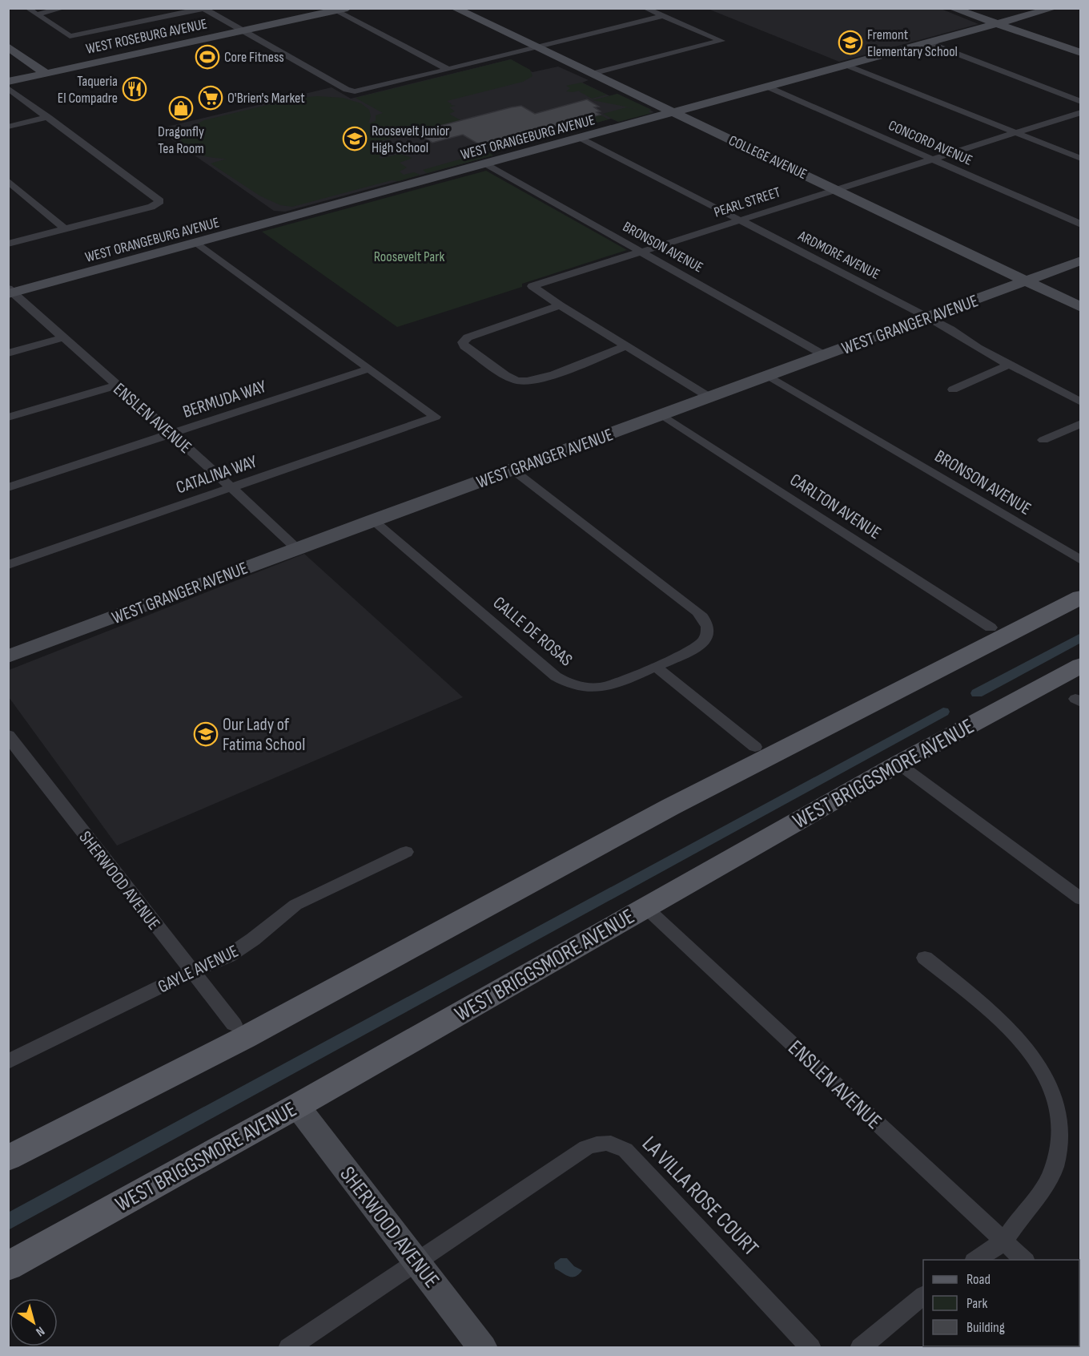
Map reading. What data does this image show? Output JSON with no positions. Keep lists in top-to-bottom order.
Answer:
{
  "streets": {
    "main road": ["WEST BRIGGSMORE AVENUE"],
    "street": [
      "WEST ROSEBURG AVENUE",
      "WEST ORANGEBURG AVENUE",
      "CONCORD AVENUE",
      "COLLEGE AVENUE",
      "PEARL STREET",
      "BRONSON AVENUE",
      "ARDMORE AVENUE",
      "WEST GRANGER AVENUE",
      "BERMUDA WAY",
      "ENSLEN AVENUE",
      "CATALINA WAY",
      "CARLTON AVENUE",
      "CALLE DE ROSAS",
      "SHERWOOD AVENUE",
      "GAYLE AVENUE",
      "LA VILLA ROSE COURT"
    ]
  },
  "crossings": [
    ["WEST ORANGEBURG AVENUE", "CONCORD AVENUE"],
    ["WEST ORANGEBURG AVENUE", "COLLEGE AVENUE"],
    ["WEST ORANGEBURG AVENUE", "BRONSON AVENUE"],
    ["WEST ORANGEBURG AVENUE", "ARDMORE AVENUE"],
    ["WEST ORANGEBURG AVENUE", "ENSLEN AVENUE"],
    ["CONCORD AVENUE", "PEARL STREET"],
    ["COLLEGE AVENUE", "PEARL STREET"],
    ["COLLEGE AVENUE", "WEST GRANGER AVENUE"],
    ["PEARL STREET", "BRONSON AVENUE"],
    ["PEARL STREET", "ARDMORE AVENUE"],
    ["BRONSON AVENUE", "WEST GRANGER AVENUE"],
    ["ARDMORE AVENUE", "WEST GRANGER AVENUE"],
    ["WEST GRANGER AVENUE", "ENSLEN AVENUE"],
    ["WEST GRANGER AVENUE", "CARLTON AVENUE"],
    ["WEST GRANGER AVENUE", "CALLE DE ROSAS"],
    ["BERMUDA WAY", "ENSLEN AVENUE"],
    ["BERMUDA WAY", "CATALINA WAY"],
    ["ENSLEN AVENUE", "CATALINA WAY"],
    ["ENSLEN AVENUE", "WEST BRIGGSMORE AVENUE"],
    ["WEST BRIGGSMORE AVENUE", "SHERWOOD AVENUE"],
    ["SHERWOOD AVENUE", "GAYLE AVENUE"],
    ["SHERWOOD AVENUE", "LA VILLA ROSE COURT"]
  ],
  "parks": ["Roosevelt Park"],
  "places": {
    "school or university": ["Fremont Elementary School", "Roosevelt Junior High School", "Our Lady of Fatima School"],
    "sports": ["Core Fitness"],
    "restaurant": ["Taqueria El Compadre"],
    "supermarket": ["O'Brien's Market"],
    "shop": ["Dragonfly Tea Room"]
  },
  "legend": ["Road", "Park", "Building"],
  "north": "bottom right"
}
